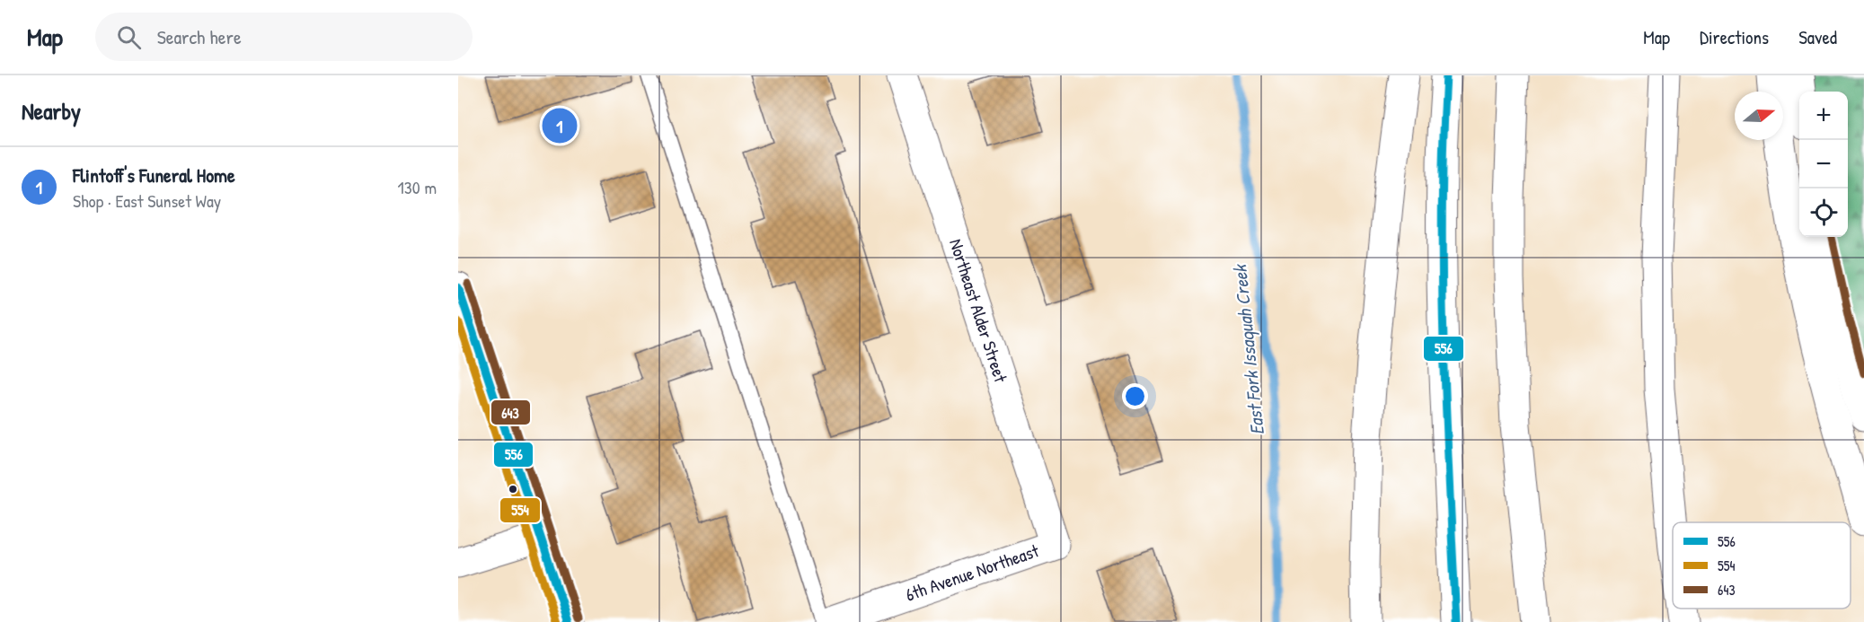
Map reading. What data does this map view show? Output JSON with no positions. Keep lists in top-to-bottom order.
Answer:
{
  "streets": {
    "main road": ["Northeast Alder Street", "6th Avenue Northeast"]
  },
  "crossings": [
    ["Northeast Alder Street", "6th Avenue Northeast"]
  ],
  "water": ["East Fork Issaquah Creek"],
  "lines": ["transit line 556", "transit line 643", "transit line 554"],
  "legend": ["556", "554", "643"],
  "north": "right",
  "page": {
    "header": "Map",
    "search": "Search here",
    "nav": ["Map", "Directions", "Saved"],
    "heading": "Nearby",
    "map_buttons": ["+", "−"],
    "pins": "1",
    "list": [
      {
        "mark": "1",
        "name": "Flintoff's Funeral Home",
        "note": "Shop · East Sunset Way",
        "value": "130 m"
      }
    ]
  }
}
